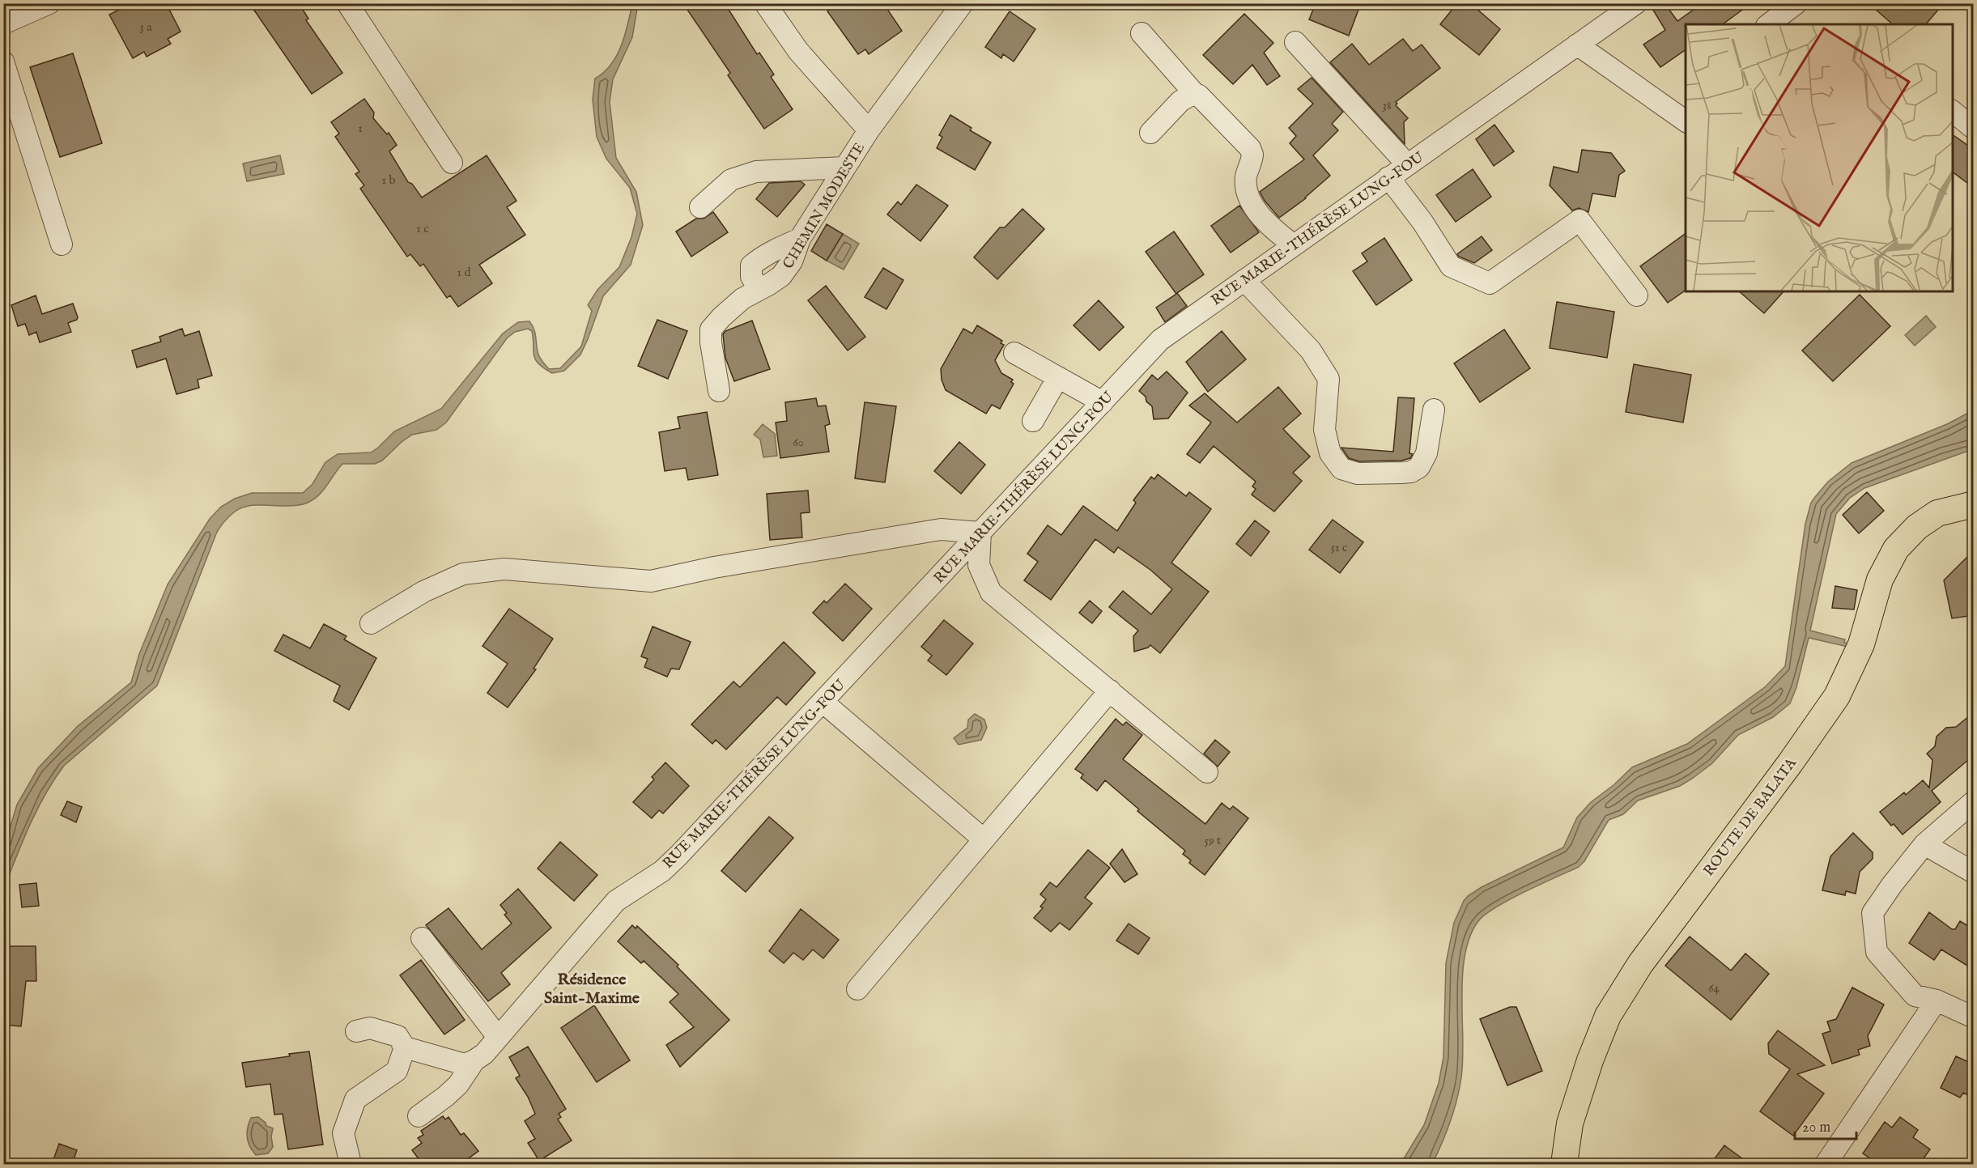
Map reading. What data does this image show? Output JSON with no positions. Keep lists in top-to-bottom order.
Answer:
{
  "streets": {
    "main road": ["ROUTE DE BALATA"],
    "street": ["CHEMIN MODESTE", "RUE MARIE-THÉRÈSE LUNG-FOU"]
  },
  "districts": ["Résidence Saint-Maxime"],
  "house_numbers": [
    "3 a",
    "38",
    "1",
    "1 b",
    "1 c",
    "1 d",
    "60",
    "51 c",
    "59 t",
    "64"
  ],
  "scale_bar": "20 m"
}
